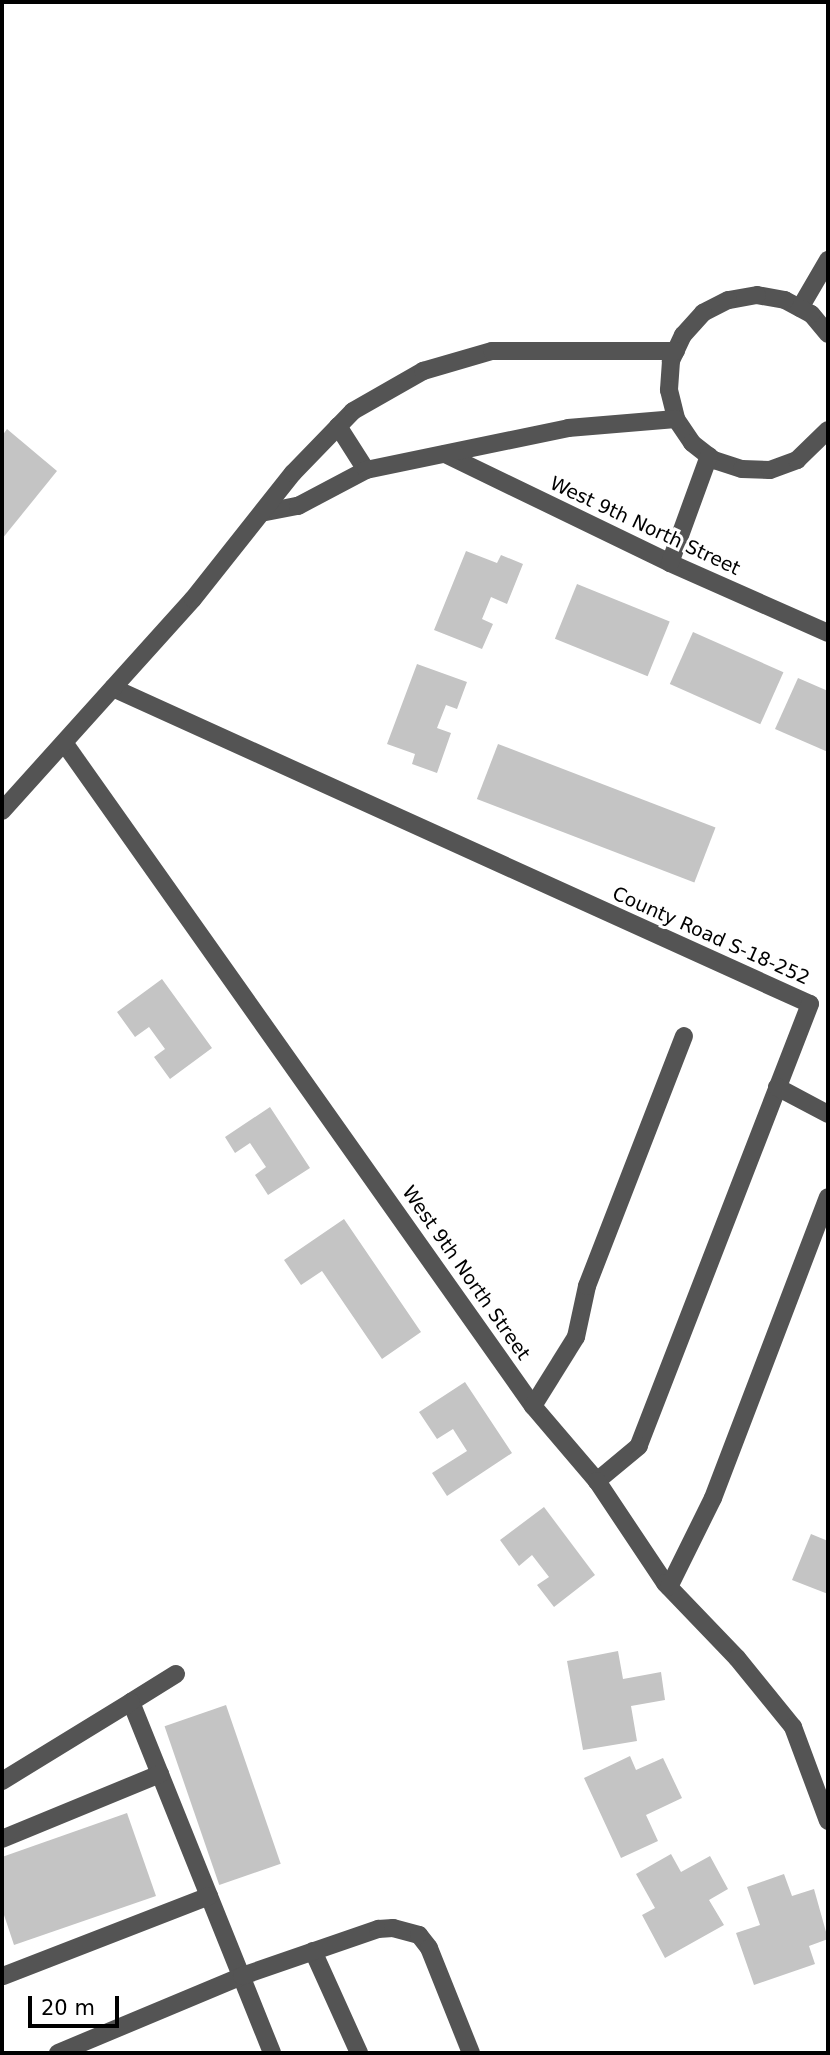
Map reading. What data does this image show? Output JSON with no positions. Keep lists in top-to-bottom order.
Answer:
{
  "streets": {
    "street": ["West 9th North Street", "County Road S-18-252"]
  },
  "crossings": [
    ["West 9th North Street", "County Road S-18-252"]
  ],
  "scale_bar": "20 m"
}
